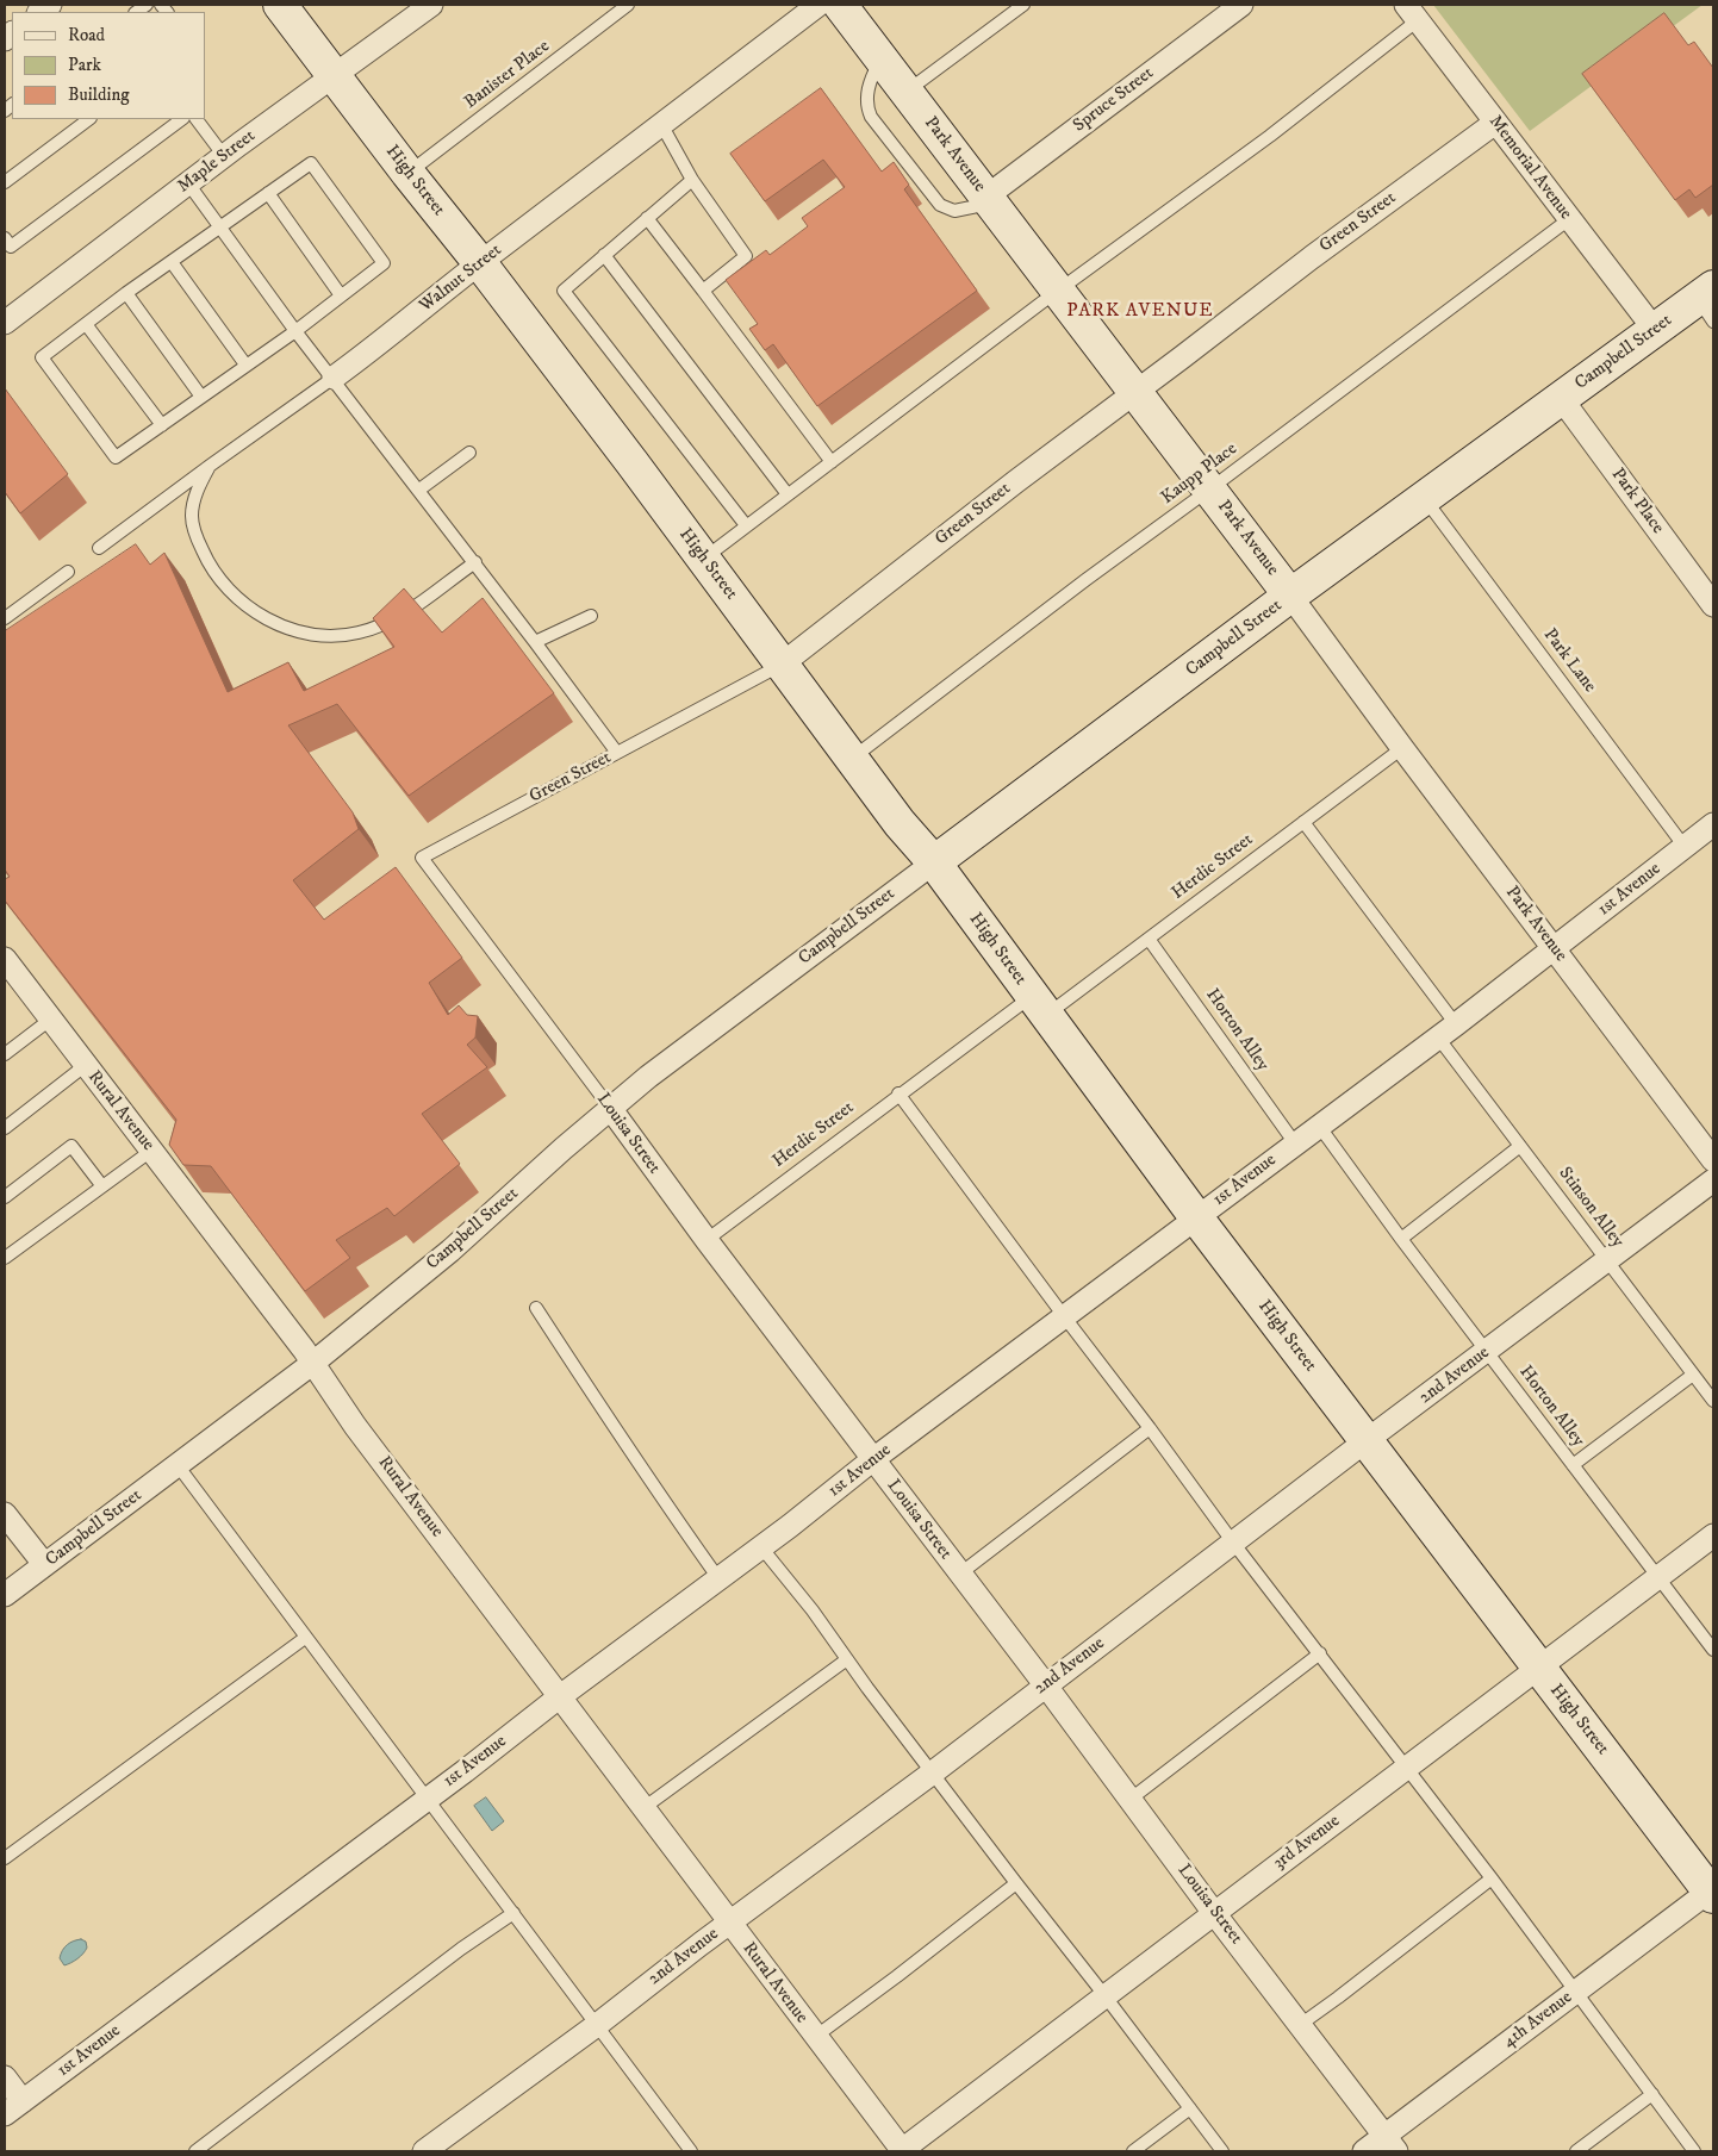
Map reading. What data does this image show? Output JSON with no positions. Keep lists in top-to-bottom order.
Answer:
{
  "streets": {
    "main road": ["Park Avenue", "High Street", "Campbell Street"],
    "street": [
      "Spruce Street",
      "Maple Street",
      "Memorial Avenue",
      "Green Street",
      "Walnut Street",
      "Park Place",
      "1st Avenue",
      "Rural Avenue",
      "Louisa Street",
      "2nd Avenue",
      "3rd Avenue",
      "4th Avenue"
    ],
    "lane": [
      "Banister Place",
      "Kaupp Place",
      "Park Lane",
      "Herdic Street",
      "Horton Alley",
      "Stinson Alley"
    ]
  },
  "crossings": [
    ["Banister Place", "High Street"],
    ["Spruce Street", "Park Avenue"],
    ["Park Avenue", "Green Street"],
    ["Park Avenue", "Campbell Street"],
    ["Park Avenue", "Kaupp Place"],
    ["Park Avenue", "Herdic Street"],
    ["Park Avenue", "1st Avenue"],
    ["Maple Street", "High Street"],
    ["Memorial Avenue", "Green Street"],
    ["Memorial Avenue", "Campbell Street"],
    ["Memorial Avenue", "Kaupp Place"],
    ["High Street", "Green Street"],
    ["High Street", "Walnut Street"],
    ["High Street", "Campbell Street"],
    ["High Street", "Kaupp Place"],
    ["High Street", "Herdic Street"],
    ["High Street", "1st Avenue"],
    ["High Street", "2nd Avenue"],
    ["High Street", "3rd Avenue"],
    ["High Street", "4th Avenue"],
    ["Green Street", "Louisa Street"],
    ["Campbell Street", "Park Place"],
    ["Campbell Street", "Park Lane"],
    ["Campbell Street", "Rural Avenue"],
    ["Campbell Street", "Louisa Street"],
    ["Park Lane", "1st Avenue"],
    ["Herdic Street", "Horton Alley"],
    ["Herdic Street", "Louisa Street"],
    ["Herdic Street", "Stinson Alley"],
    ["1st Avenue", "Horton Alley"],
    ["1st Avenue", "Rural Avenue"],
    ["1st Avenue", "Louisa Street"],
    ["1st Avenue", "Stinson Alley"],
    ["Horton Alley", "2nd Avenue"],
    ["Horton Alley", "3rd Avenue"],
    ["Rural Avenue", "2nd Avenue"],
    ["Rural Avenue", "3rd Avenue"],
    ["Louisa Street", "2nd Avenue"],
    ["Louisa Street", "3rd Avenue"],
    ["Louisa Street", "4th Avenue"],
    ["Stinson Alley", "2nd Avenue"]
  ],
  "districts": ["PARK AVENUE"],
  "legend": ["Road", "Park", "Building"]
}
